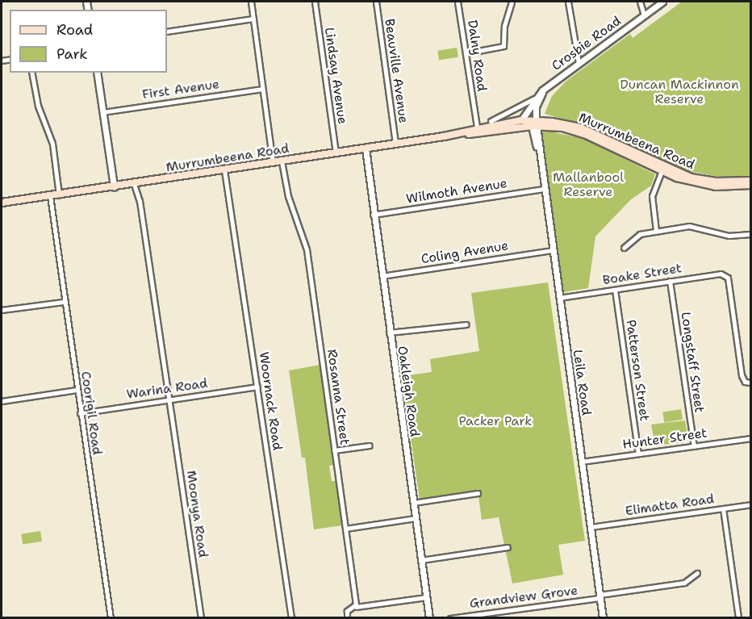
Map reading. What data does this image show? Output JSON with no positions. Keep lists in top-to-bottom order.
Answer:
{
  "streets": {
    "main road": ["Murrumbeena Road"],
    "street": [
      "Crosbie Road",
      "Dalny Road",
      "Beauville Avenue",
      "Lindsay Avenue",
      "First Avenue",
      "Wilmoth Avenue",
      "Coling Avenue",
      "Boake Street",
      "Longstaff Street",
      "Patterson Street",
      "Leila Road",
      "Warina Road",
      "Oakleigh Road",
      "Rosanna Street",
      "Woornack Road",
      "Coorigil Road",
      "Hunter Street",
      "Elimatta Road",
      "Moonya Road",
      "Grandview Grove"
    ]
  },
  "crossings": [
    ["Crosbie Road", "Leila Road"],
    ["Dalny Road", "Murrumbeena Road"],
    ["Beauville Avenue", "Murrumbeena Road"],
    ["Lindsay Avenue", "Murrumbeena Road"],
    ["Murrumbeena Road", "Leila Road"],
    ["Murrumbeena Road", "Oakleigh Road"],
    ["Murrumbeena Road", "Rosanna Street"],
    ["Murrumbeena Road", "Woornack Road"],
    ["Murrumbeena Road", "Coorigil Road"],
    ["Murrumbeena Road", "Moonya Road"],
    ["Wilmoth Avenue", "Leila Road"],
    ["Wilmoth Avenue", "Oakleigh Road"],
    ["Coling Avenue", "Leila Road"],
    ["Coling Avenue", "Oakleigh Road"],
    ["Boake Street", "Longstaff Street"],
    ["Boake Street", "Patterson Street"],
    ["Boake Street", "Leila Road"],
    ["Longstaff Street", "Hunter Street"],
    ["Patterson Street", "Hunter Street"],
    ["Leila Road", "Hunter Street"],
    ["Leila Road", "Elimatta Road"],
    ["Leila Road", "Grandview Grove"],
    ["Warina Road", "Woornack Road"],
    ["Warina Road", "Coorigil Road"],
    ["Warina Road", "Moonya Road"]
  ],
  "parks": ["Duncan Mackinnon Reserve", "Mallanbool Reserve", "Packer Park"],
  "legend": ["Road", "Park"]
}
